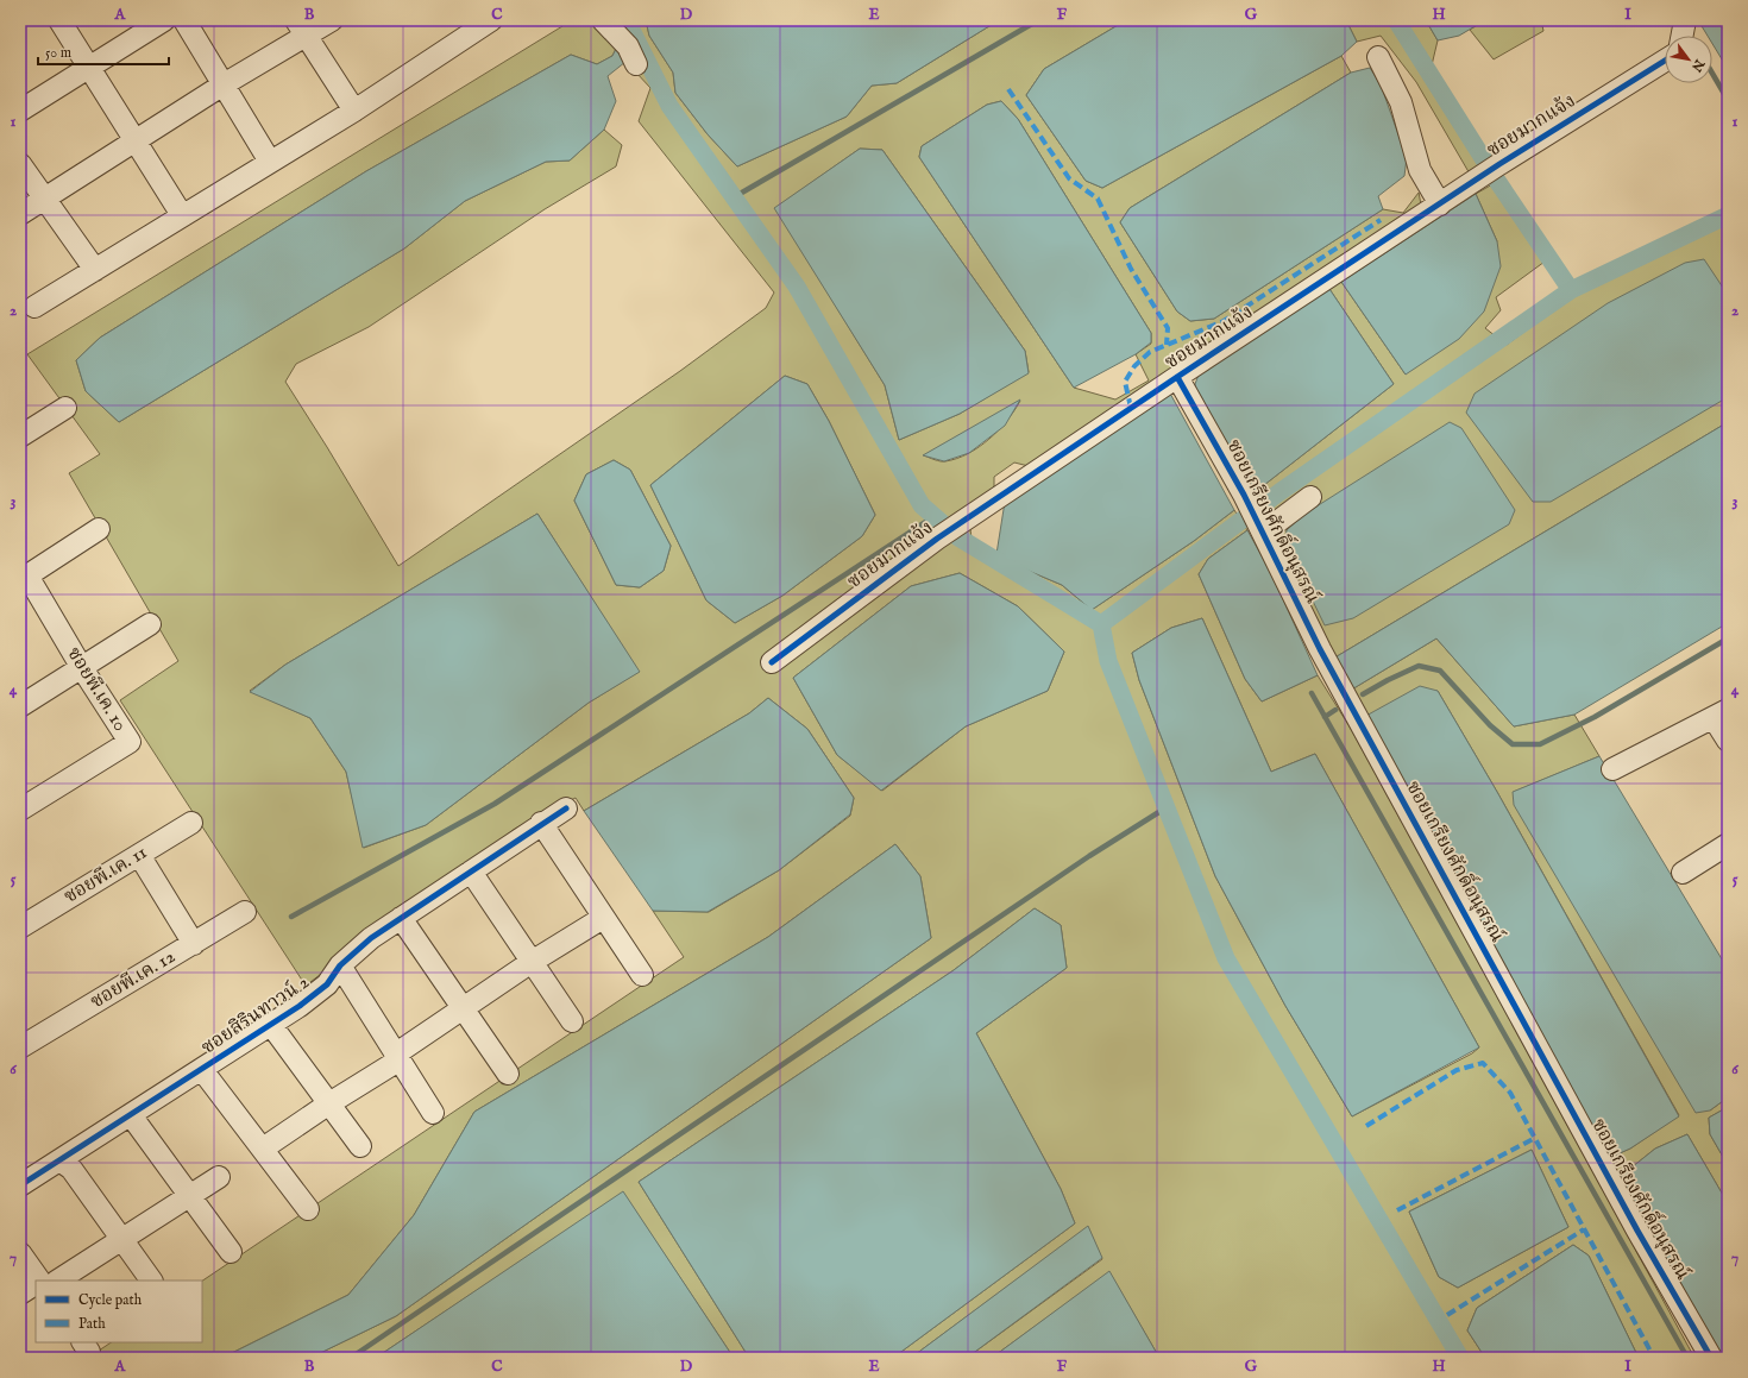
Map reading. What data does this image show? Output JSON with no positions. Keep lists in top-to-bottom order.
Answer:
{
  "streets": {
    "street": [
      "ซอยมากแจ้ง",
      "ซอยเกรียงศักดิ์อนุสรณ์",
      "ซอยพี.เค. 10",
      "ซอยพี.เค. 11",
      "ซอยพี.เค. 12",
      "ซอยสิรินทาวน์ 2"
    ]
  },
  "crossings": [
    ["ซอยมากแจ้ง", "ซอยเกรียงศักดิ์อนุสรณ์"]
  ],
  "legend": ["Cycle path", "Path"],
  "scale_bar": "50 m",
  "north": "bottom right",
  "grid": {
    "columns": [
      "A",
      "B",
      "C",
      "D",
      "E",
      "F",
      "G",
      "H",
      "I"
    ],
    "rows": [
      "1",
      "2",
      "3",
      "4",
      "5",
      "6",
      "7"
    ]
  }
}
